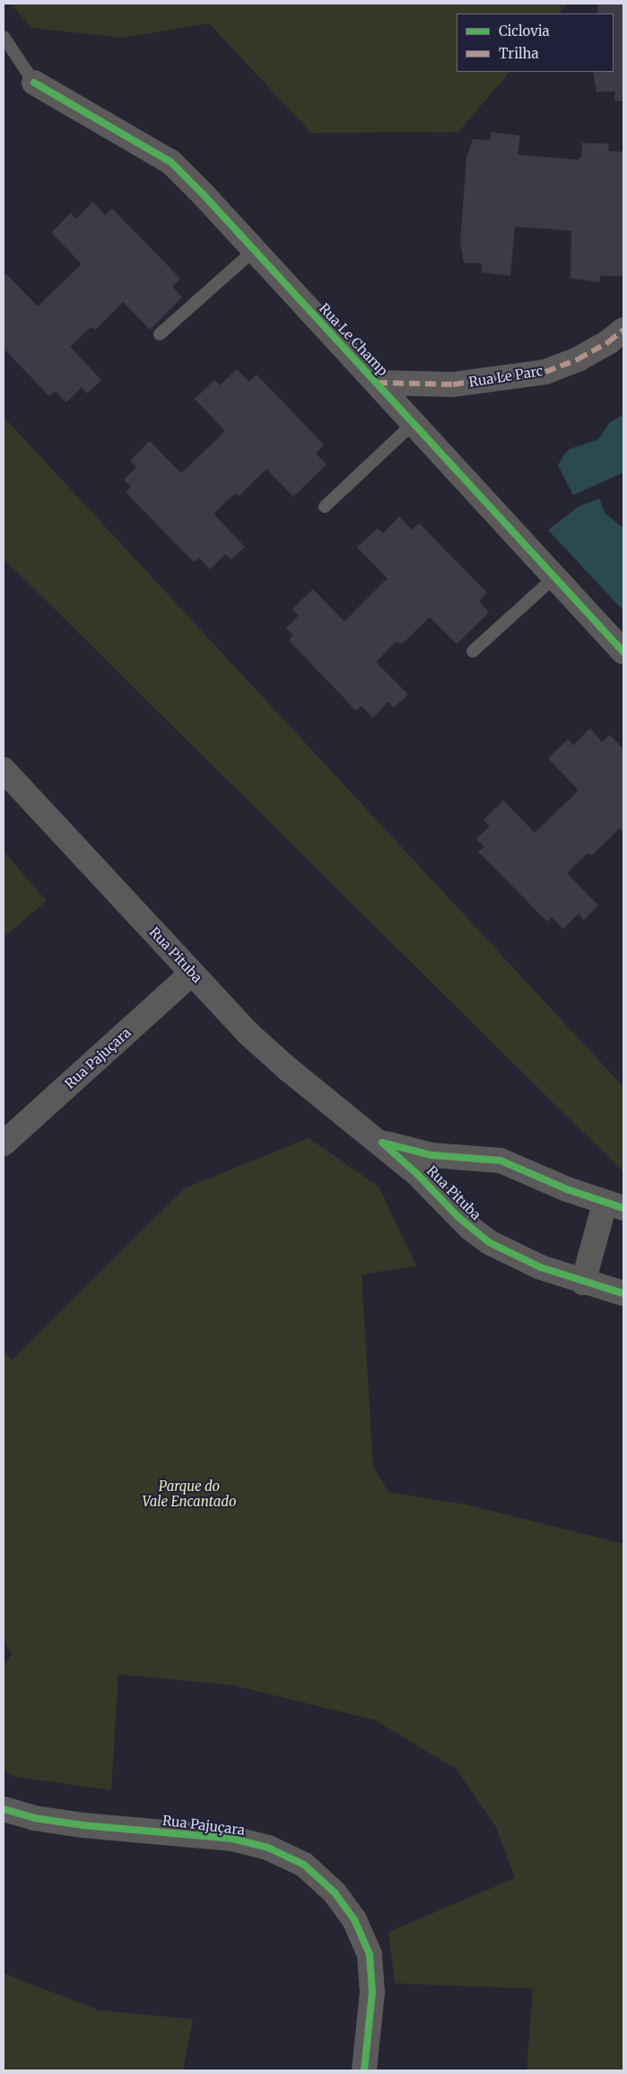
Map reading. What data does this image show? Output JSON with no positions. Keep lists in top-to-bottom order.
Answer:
{
  "streets": {
    "street": [
      "Rua Le Champ",
      "Rua Le Parc",
      "Rua Pituba",
      "Rua Pajuçara"
    ]
  },
  "crossings": [
    ["Rua Le Champ", "Rua Le Parc"],
    ["Rua Pituba", "Rua Pajuçara"]
  ],
  "parks": ["Parque do Vale Encantado"],
  "legend": ["Ciclovia", "Trilha"]
}
